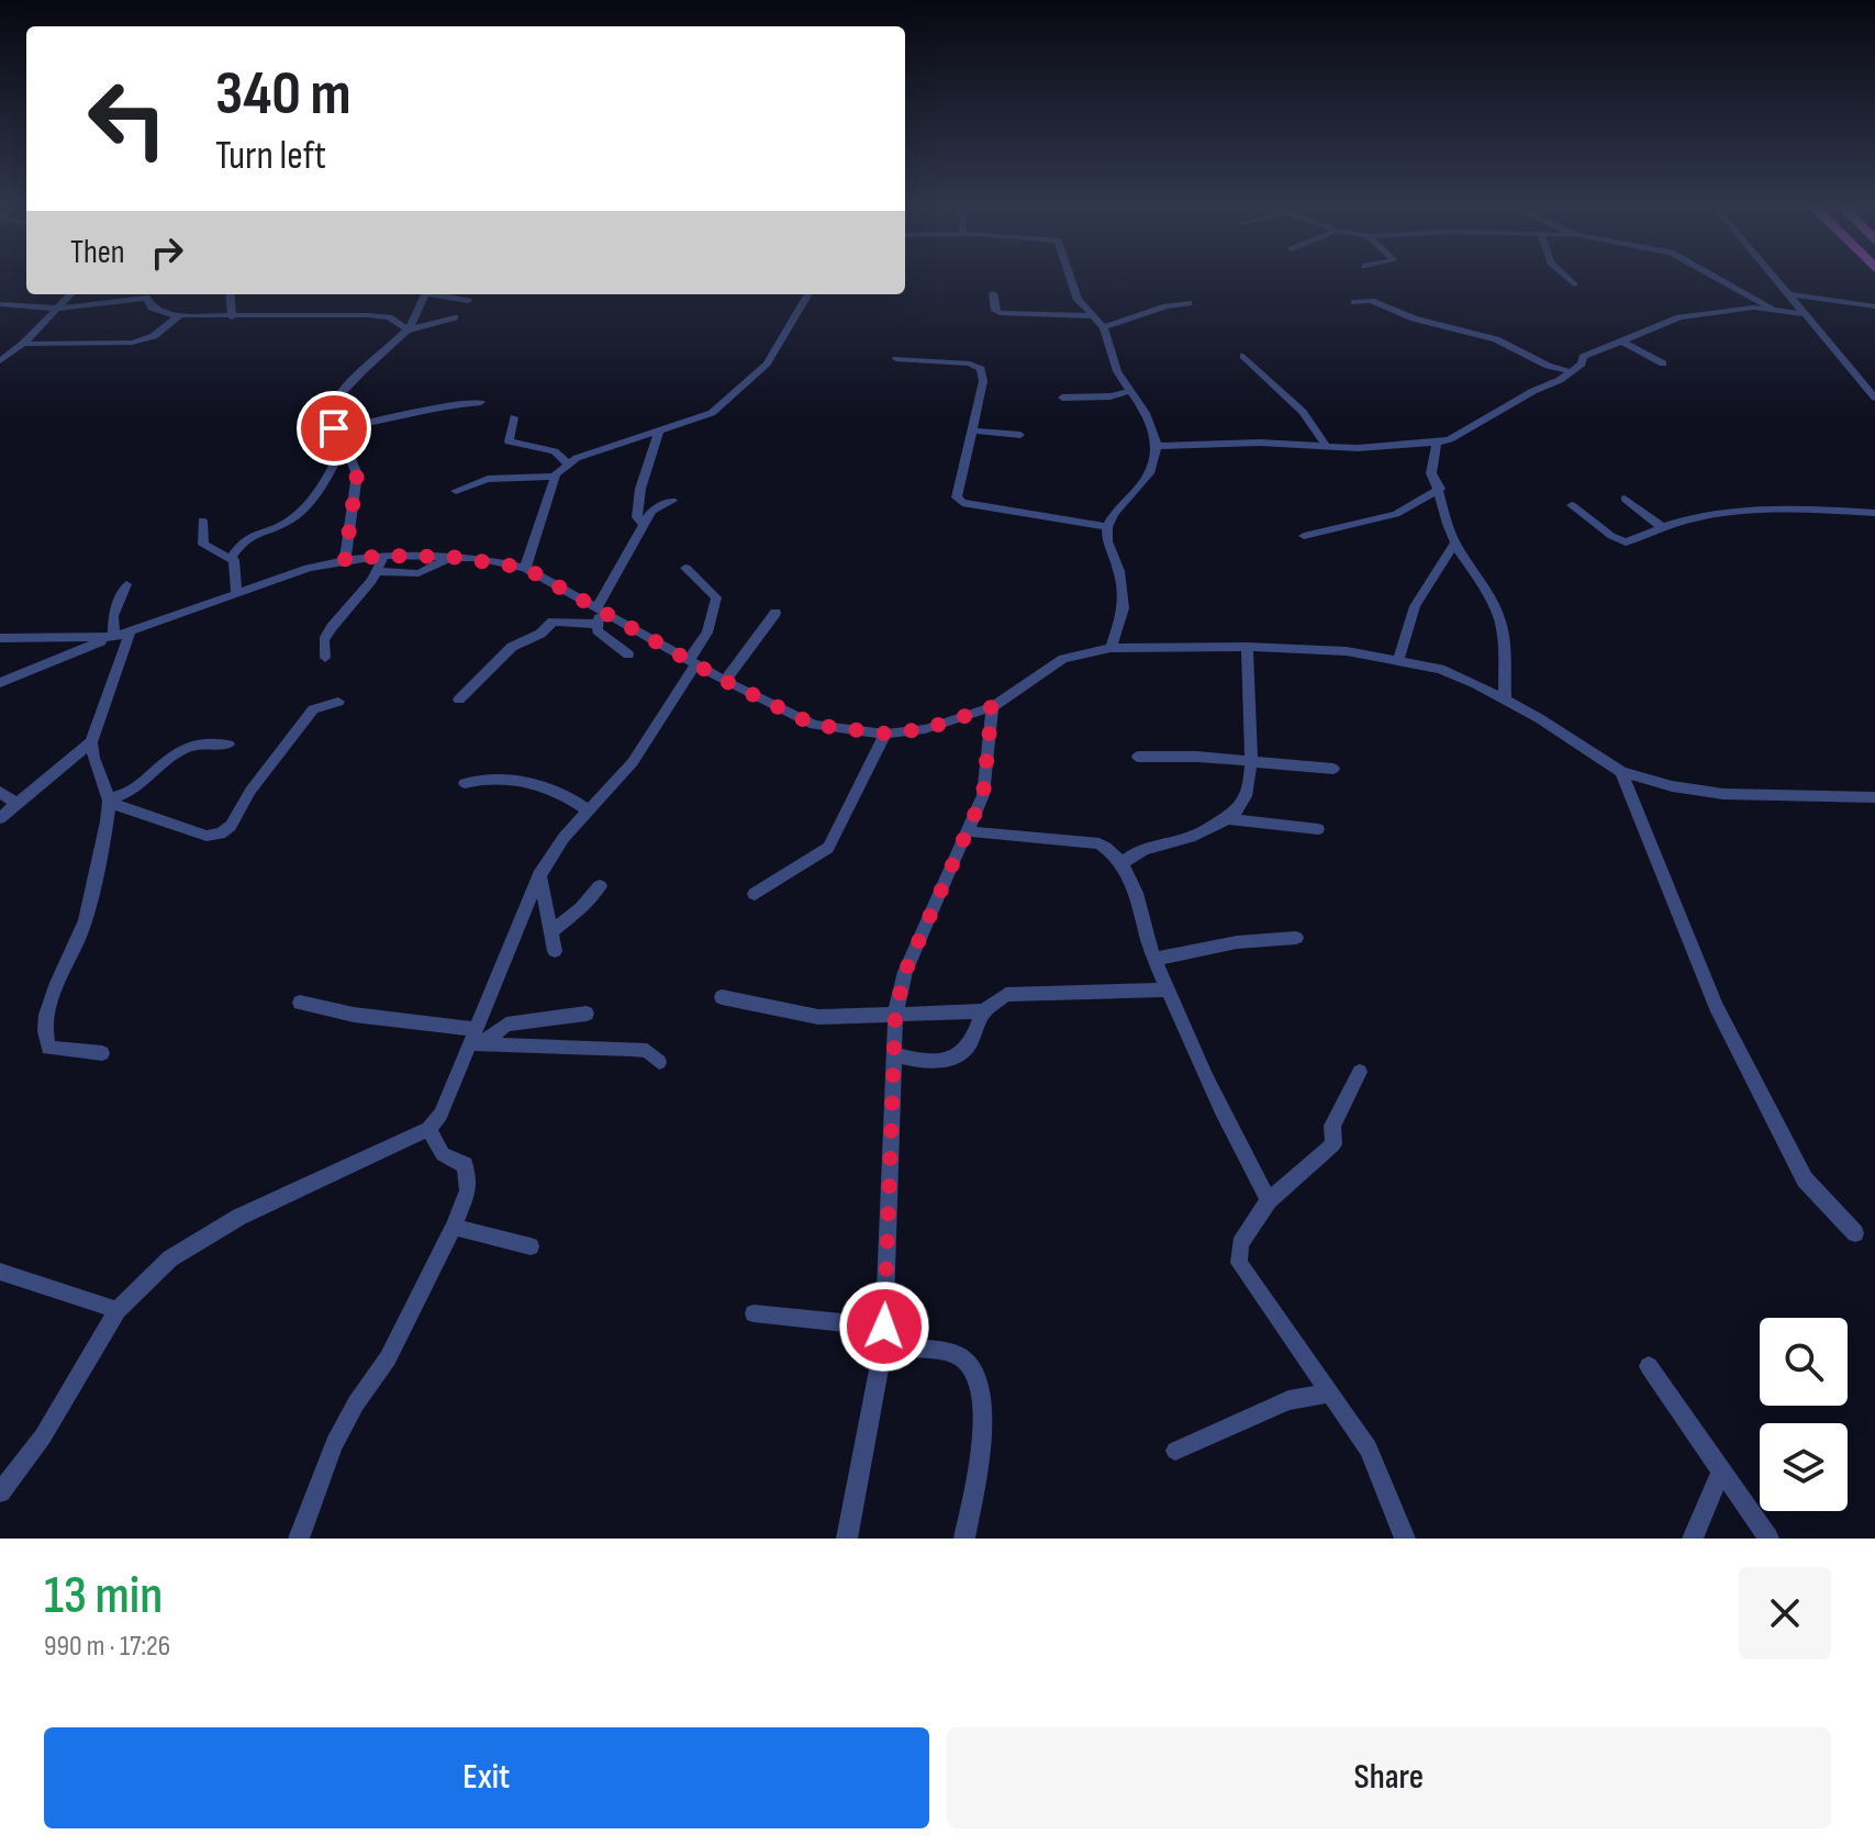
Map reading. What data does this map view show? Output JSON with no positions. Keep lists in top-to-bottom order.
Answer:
{
  "page": {
    "turn": ["340 m", "Turn left"],
    "then": "Then",
    "heading": ["13 min", "990 m · 17:26"],
    "buttons": ["Exit", "Share"]
  }
}
